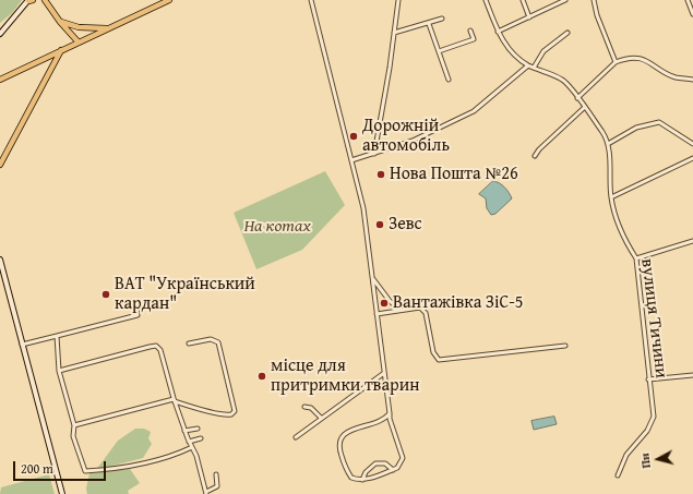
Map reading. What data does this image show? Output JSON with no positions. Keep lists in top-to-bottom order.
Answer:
{
  "streets": {
    "street": ["вулиця Тичини"]
  },
  "parks": ["На котах"],
  "places": [
    "Дорожній автомобіль",
    "Нова Пошта №26",
    "Зевс",
    "ВАТ \"Український кардан\"",
    "Вантажівка ЗіС-5",
    "місце для притримки тварин"
  ],
  "scale_bar": "200 m",
  "north": "left"
}
